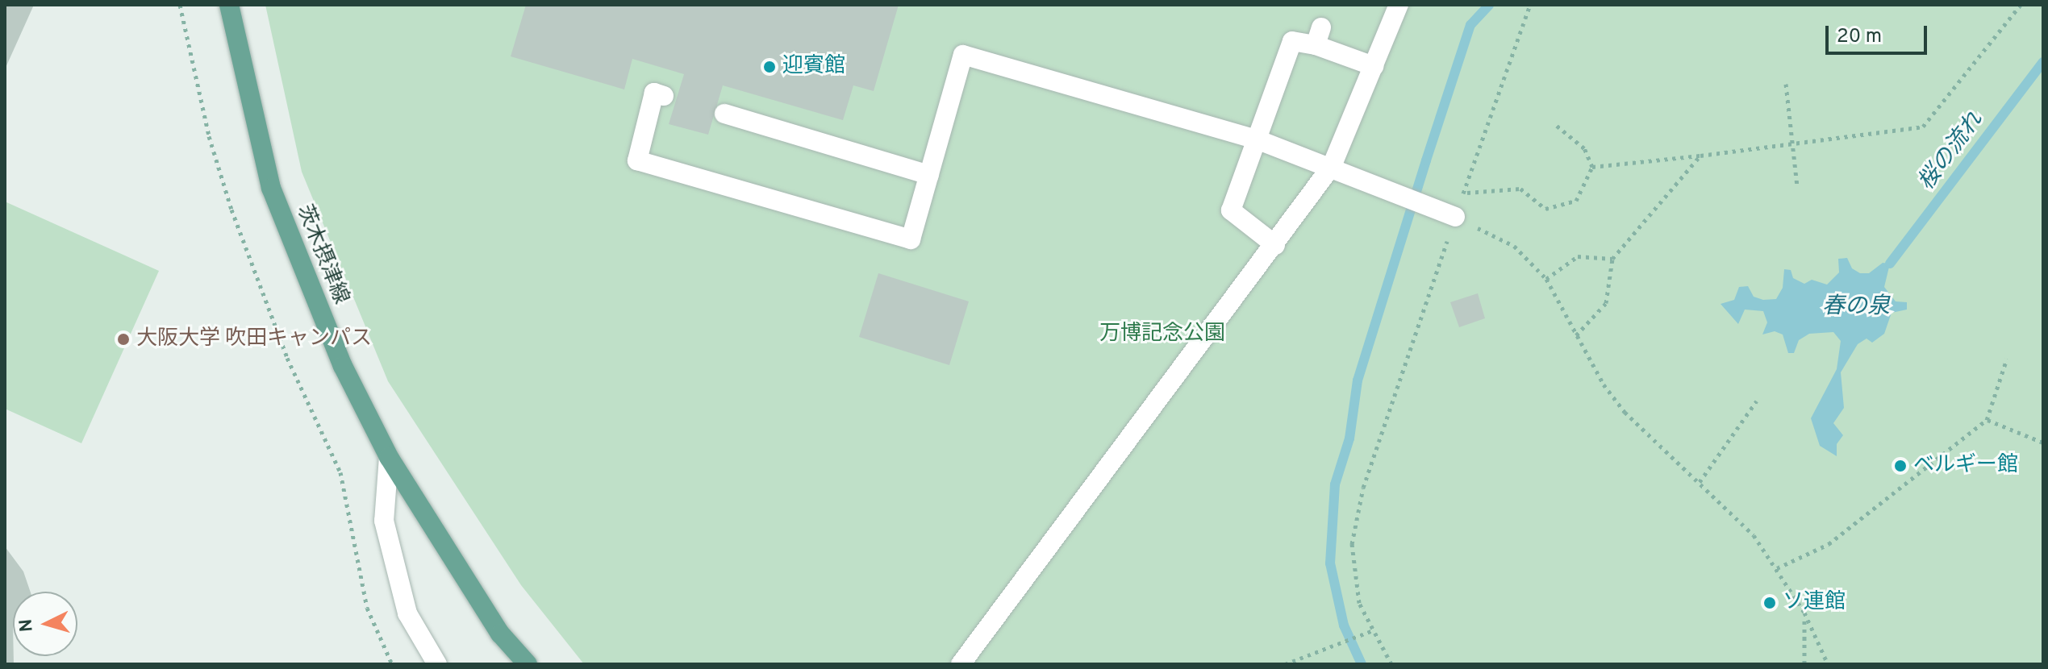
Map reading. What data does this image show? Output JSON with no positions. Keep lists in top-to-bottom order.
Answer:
{
  "streets": {
    "main road": ["茨木摂津線"]
  },
  "water": ["桜の流れ", "春の泉"],
  "parks": ["万博記念公園"],
  "places": [
    "迎賓館",
    "大阪大学 吹田キャンパス",
    "ベルギー館",
    "ソ連館"
  ],
  "scale_bar": "20 m",
  "north": "left"
}
